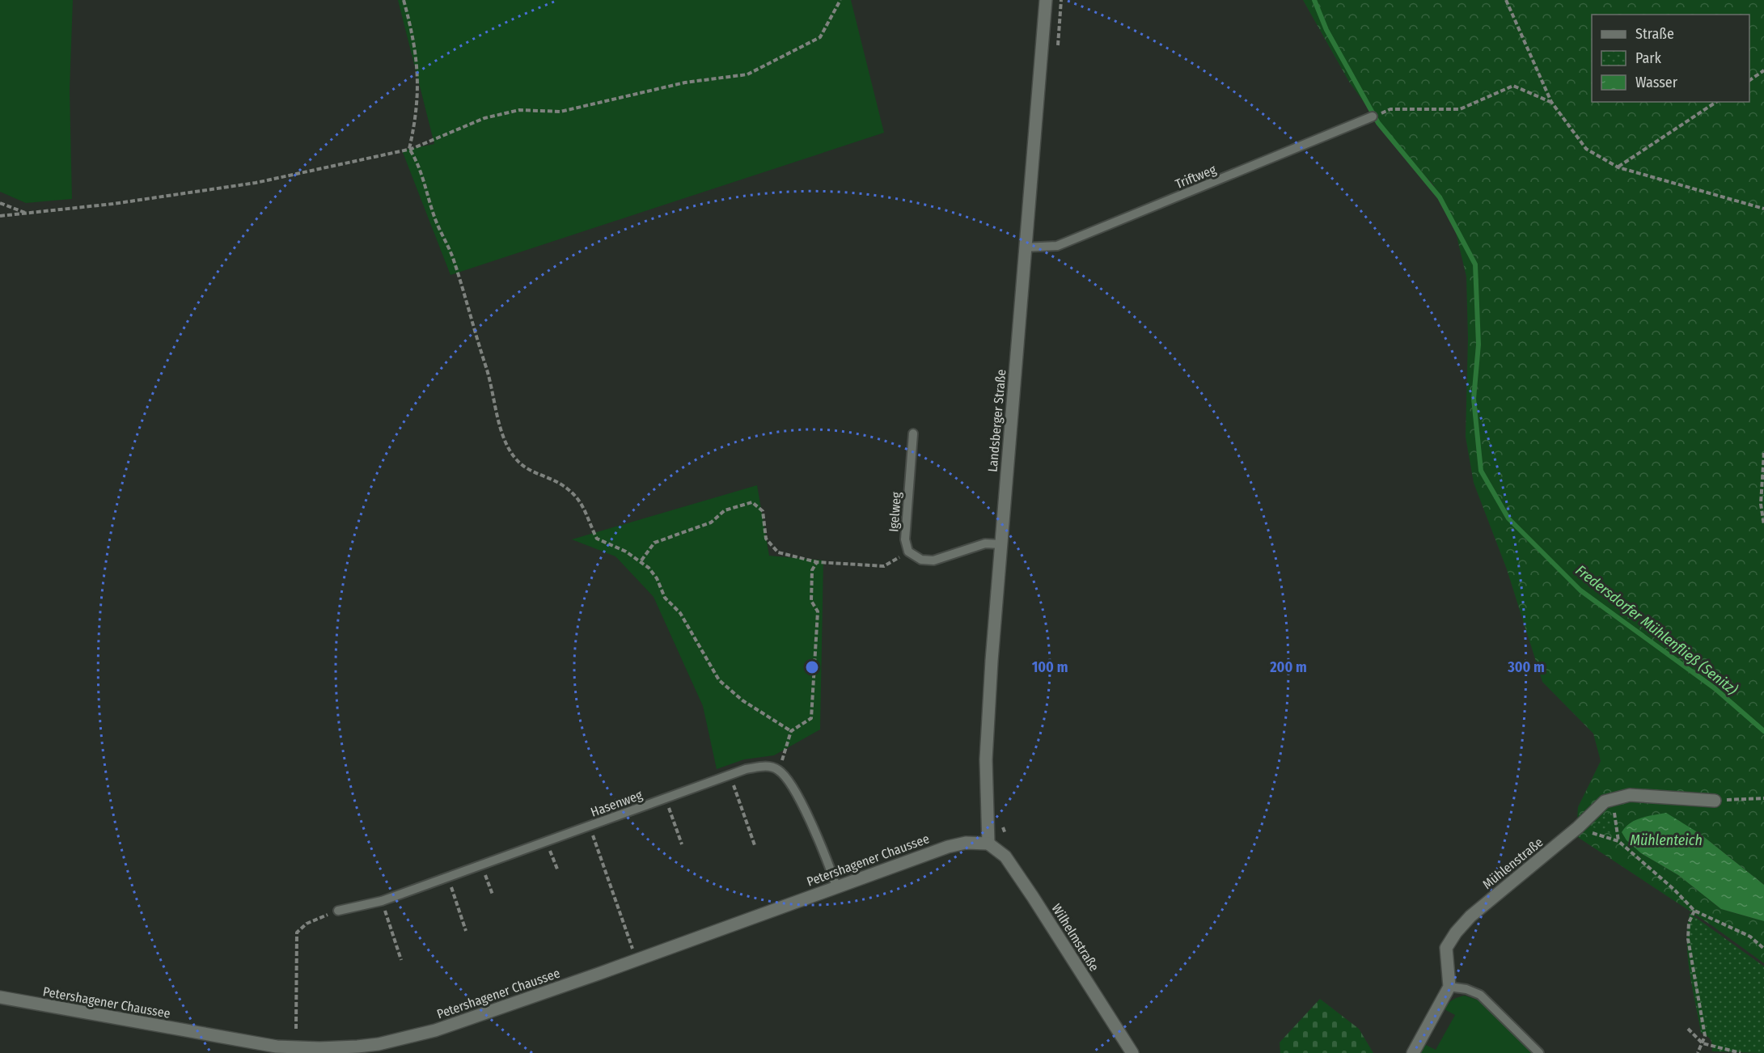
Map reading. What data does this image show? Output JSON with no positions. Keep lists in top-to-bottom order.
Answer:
{
  "streets": {
    "street": [
      "Landsberger Straße",
      "Petershagener Chaussee",
      "Mühlenstraße",
      "Wilhelmstraße"
    ],
    "lane": ["Triftweg", "Igelweg", "Hasenweg"]
  },
  "crossings": [
    ["Triftweg", "Landsberger Straße"],
    ["Landsberger Straße", "Petershagener Chaussee"],
    ["Landsberger Straße", "Wilhelmstraße"],
    ["Petershagener Chaussee", "Wilhelmstraße"]
  ],
  "water": ["Fredersdorfer Mühlenfließ (Senitz)", "Mühlenteich"],
  "legend": ["Straße", "Park", "Wasser"],
  "rings": ["100 m", "200 m", "300 m"]
}
